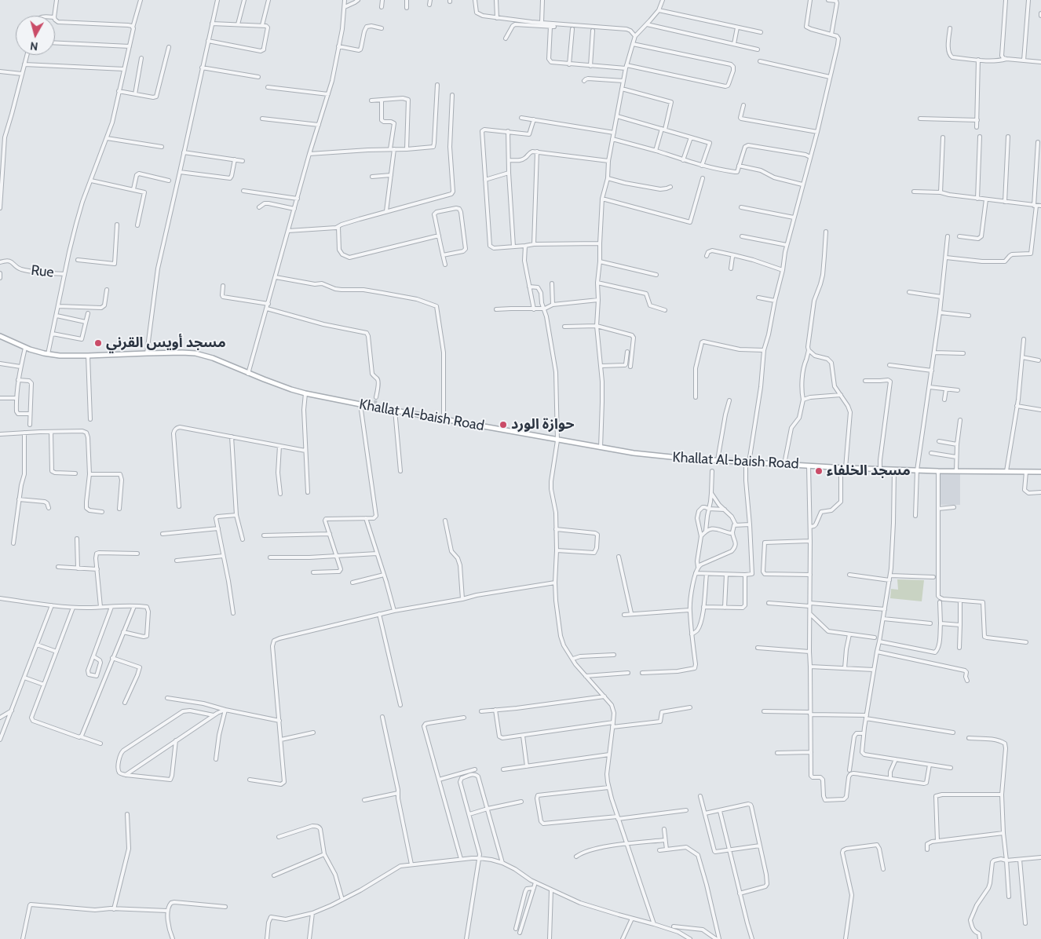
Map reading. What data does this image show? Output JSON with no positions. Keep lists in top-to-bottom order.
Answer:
{
  "streets": {
    "street": ["Rue", "Khallat Al-baish Road"]
  },
  "places": ["مسجد أويس القرني", "حوازة الورد", "مسجد الخلفاء"],
  "north": "bottom"
}
